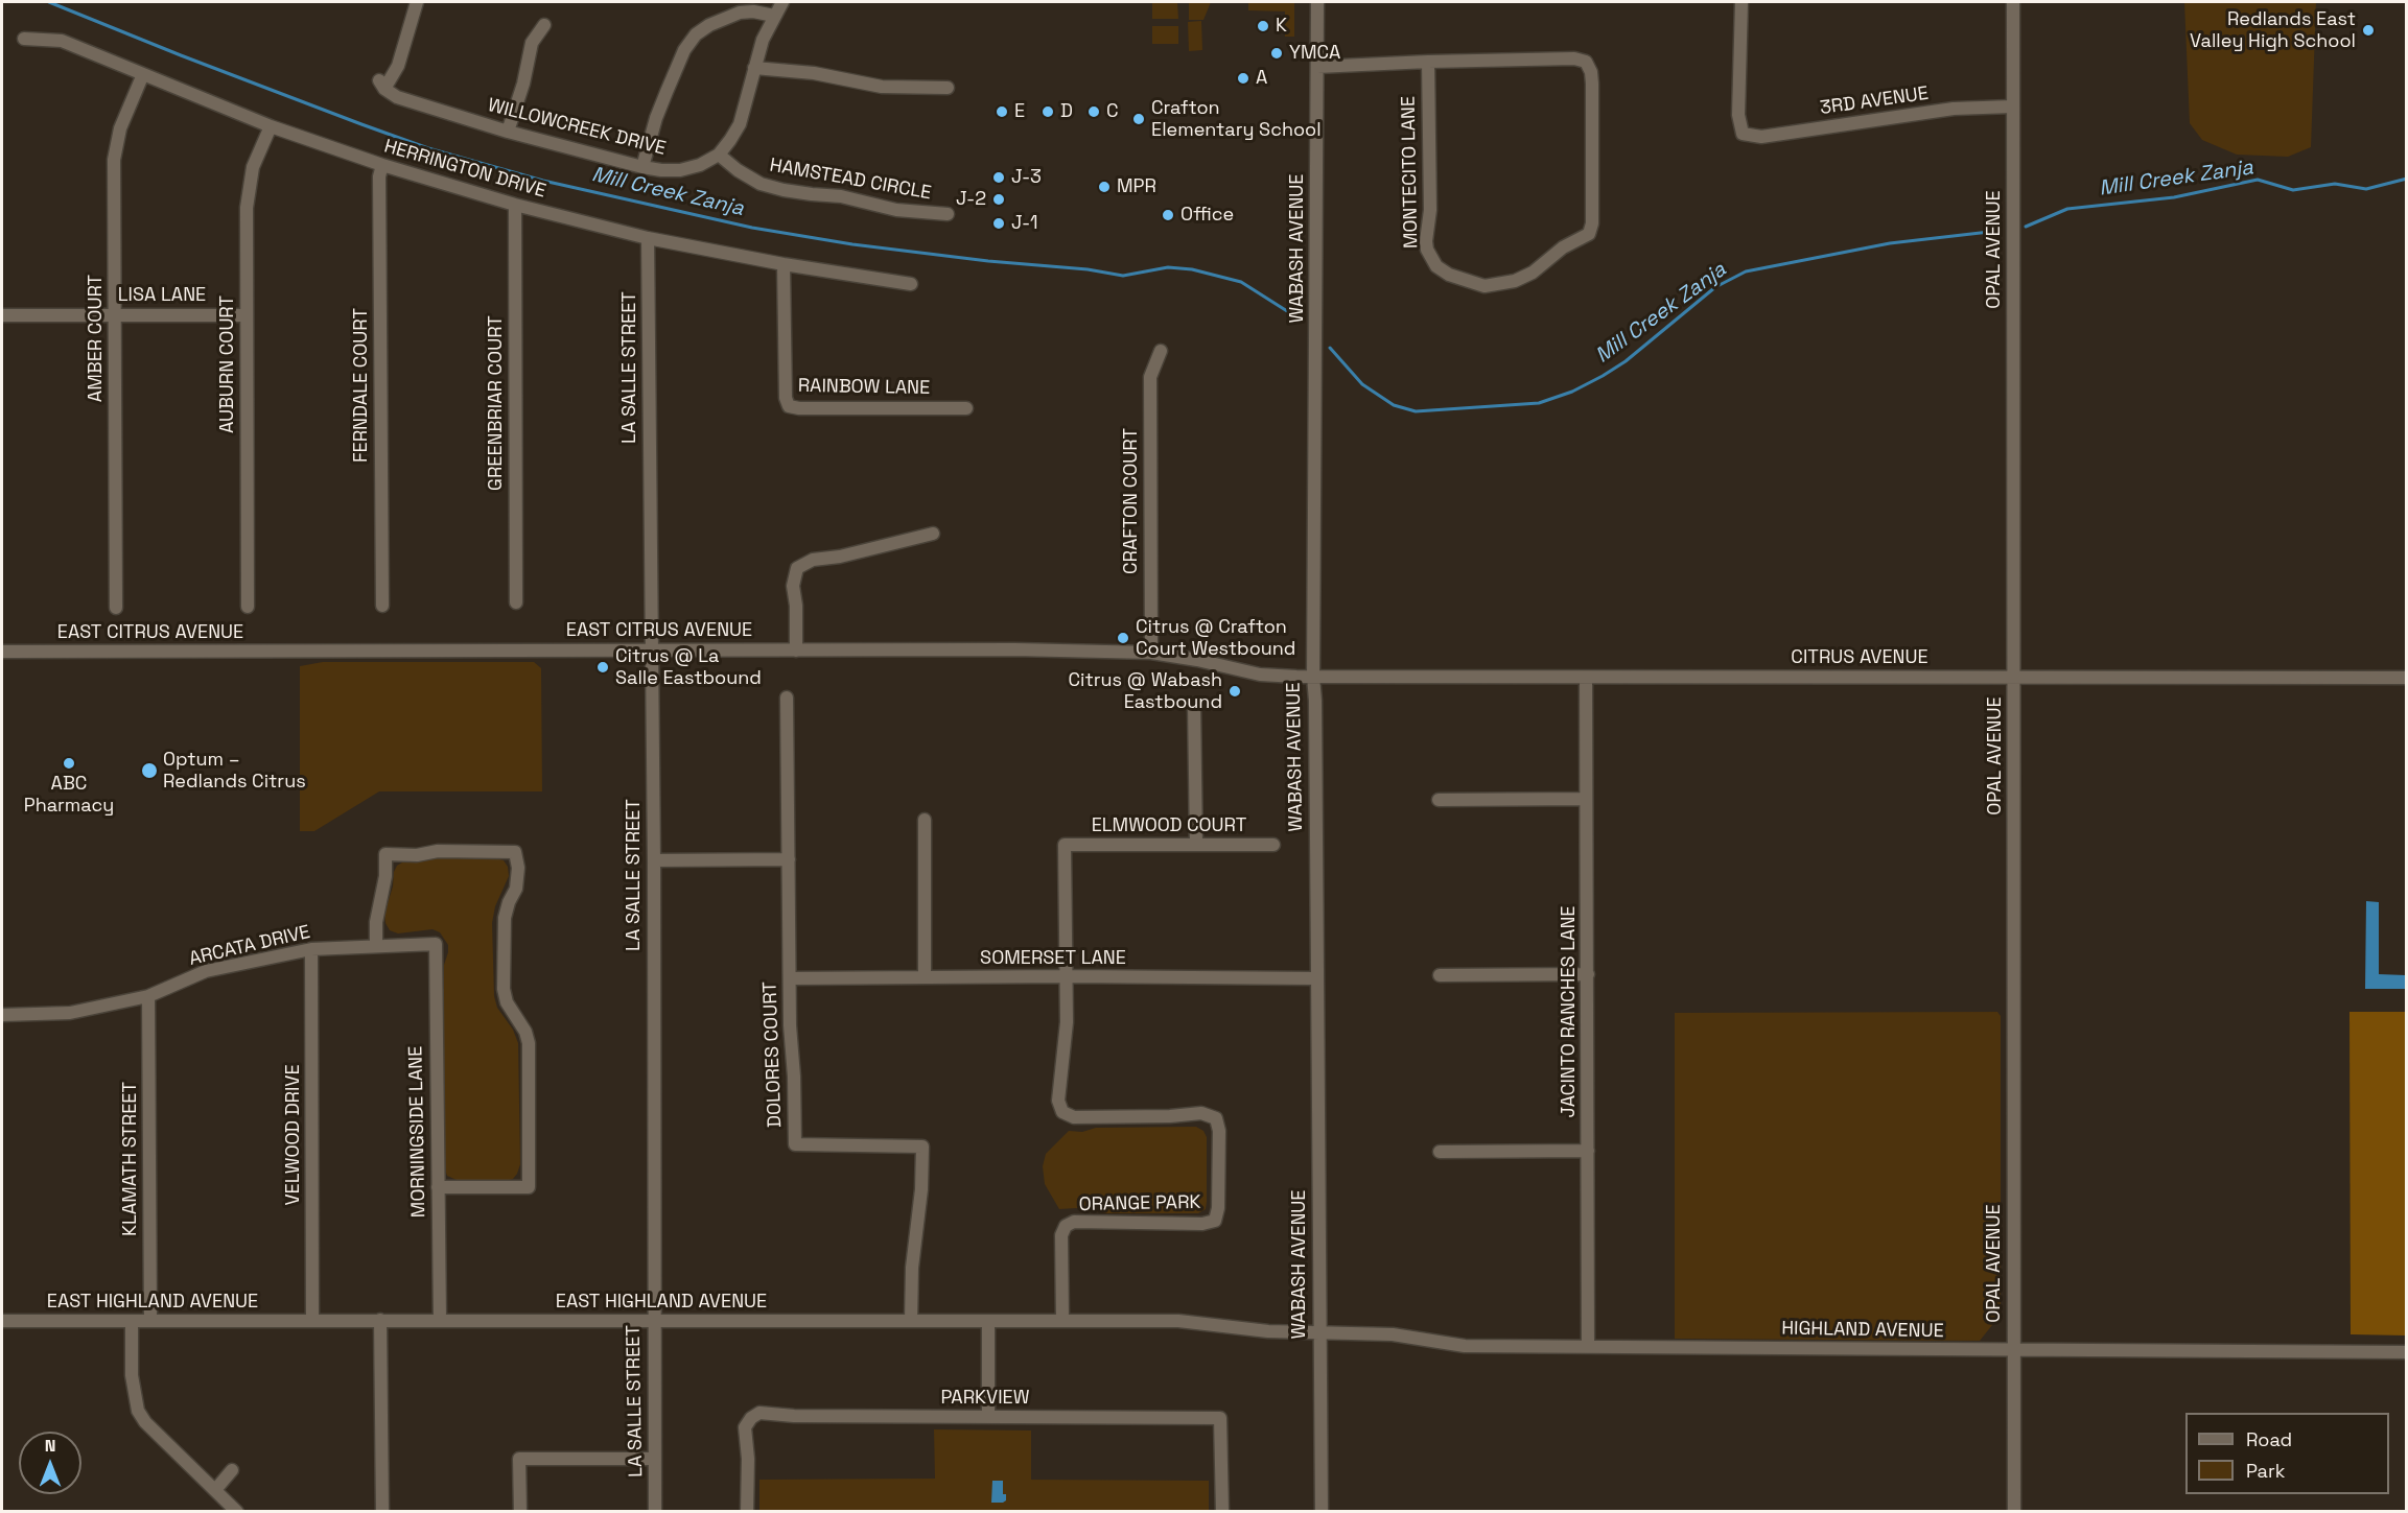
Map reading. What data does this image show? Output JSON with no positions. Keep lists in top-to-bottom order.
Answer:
{
  "streets": {
    "street": [
      "3RD AVENUE",
      "WILLOWCREEK DRIVE",
      "HERRINGTON DRIVE",
      "MONTECITO LANE",
      "HAMSTEAD CIRCLE",
      "WABASH AVENUE",
      "OPAL AVENUE",
      "LISA LANE",
      "AMBER COURT",
      "AUBURN COURT",
      "LA SALLE STREET",
      "FERNDALE COURT",
      "RAINBOW LANE",
      "GREENBRIAR COURT",
      "CRAFTON COURT",
      "EAST CITRUS AVENUE",
      "CITRUS AVENUE",
      "ELMWOOD COURT",
      "ARCATA DRIVE",
      "SOMERSET LANE",
      "JACINTO RANCHES LANE",
      "DOLORES COURT",
      "MORNINGSIDE LANE",
      "VELWOOD DRIVE",
      "KLAMATH STREET",
      "ORANGE PARK",
      "EAST HIGHLAND AVENUE",
      "HIGHLAND AVENUE",
      "PARKVIEW"
    ]
  },
  "crossings": [
    ["3RD AVENUE", "OPAL AVENUE"],
    ["WILLOWCREEK DRIVE", "HAMSTEAD CIRCLE"],
    ["HERRINGTON DRIVE", "AMBER COURT"],
    ["HERRINGTON DRIVE", "AUBURN COURT"],
    ["HERRINGTON DRIVE", "LA SALLE STREET"],
    ["HERRINGTON DRIVE", "FERNDALE COURT"],
    ["HERRINGTON DRIVE", "RAINBOW LANE"],
    ["HERRINGTON DRIVE", "GREENBRIAR COURT"],
    ["MONTECITO LANE", "WABASH AVENUE"],
    ["WABASH AVENUE", "EAST CITRUS AVENUE"],
    ["WABASH AVENUE", "CITRUS AVENUE"],
    ["WABASH AVENUE", "SOMERSET LANE"],
    ["WABASH AVENUE", "EAST HIGHLAND AVENUE"],
    ["WABASH AVENUE", "HIGHLAND AVENUE"],
    ["OPAL AVENUE", "CITRUS AVENUE"],
    ["OPAL AVENUE", "HIGHLAND AVENUE"],
    ["LISA LANE", "AMBER COURT"],
    ["LISA LANE", "AUBURN COURT"],
    ["LA SALLE STREET", "EAST CITRUS AVENUE"],
    ["LA SALLE STREET", "EAST HIGHLAND AVENUE"],
    ["CRAFTON COURT", "EAST CITRUS AVENUE"],
    ["EAST CITRUS AVENUE", "CITRUS AVENUE"],
    ["CITRUS AVENUE", "JACINTO RANCHES LANE"],
    ["ELMWOOD COURT", "SOMERSET LANE"],
    ["ELMWOOD COURT", "ORANGE PARK"],
    ["ARCATA DRIVE", "MORNINGSIDE LANE"],
    ["ARCATA DRIVE", "VELWOOD DRIVE"],
    ["ARCATA DRIVE", "KLAMATH STREET"],
    ["SOMERSET LANE", "DOLORES COURT"],
    ["SOMERSET LANE", "ORANGE PARK"],
    ["JACINTO RANCHES LANE", "HIGHLAND AVENUE"],
    ["DOLORES COURT", "EAST HIGHLAND AVENUE"],
    ["MORNINGSIDE LANE", "EAST HIGHLAND AVENUE"],
    ["VELWOOD DRIVE", "EAST HIGHLAND AVENUE"],
    ["KLAMATH STREET", "EAST HIGHLAND AVENUE"],
    ["ORANGE PARK", "EAST HIGHLAND AVENUE"],
    ["EAST HIGHLAND AVENUE", "HIGHLAND AVENUE"]
  ],
  "water": ["Mill Creek Zanja"],
  "places": [
    "K",
    "Redlands East Valley High School",
    "YMCA",
    "A",
    "E",
    "D",
    "C",
    "Crafton Elementary School",
    "J-3",
    "MPR",
    "J-2",
    "Office",
    "J-1",
    "Citrus @ Crafton Court Westbound",
    "Citrus @ La Salle Eastbound",
    "Citrus @ Wabash Eastbound",
    "ABC Pharmacy",
    "Optum – Redlands Citrus"
  ],
  "legend": ["Road", "Park"],
  "north": "top"
}
